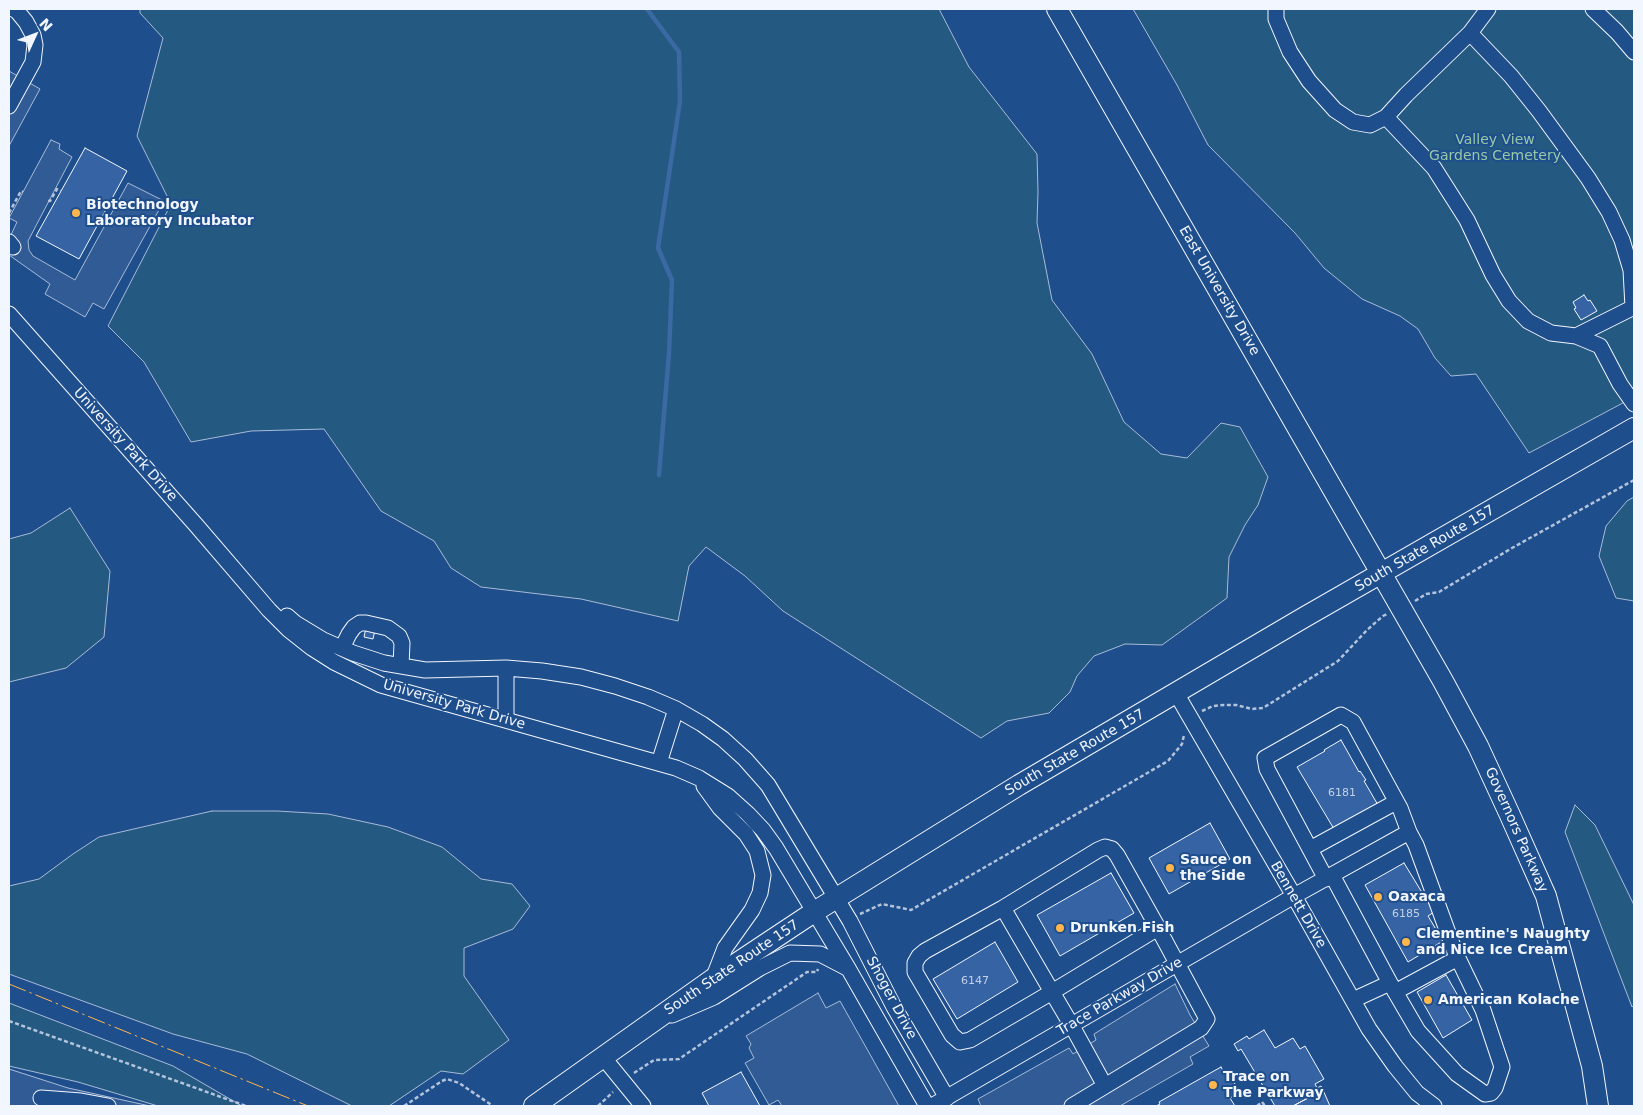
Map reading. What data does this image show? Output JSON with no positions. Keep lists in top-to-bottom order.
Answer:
{
  "streets": {
    "main road": ["East University Drive", "South State Route 157", "Governors Parkway"],
    "street": [
      "University Park Drive",
      "Bennett Drive",
      "Trace Parkway Drive",
      "Shoger Drive"
    ]
  },
  "crossings": [
    ["East University Drive", "South State Route 157"],
    ["East University Drive", "Governors Parkway"],
    ["University Park Drive", "South State Route 157"],
    ["University Park Drive", "Shoger Drive"],
    ["South State Route 157", "Governors Parkway"],
    ["South State Route 157", "Bennett Drive"],
    ["South State Route 157", "Shoger Drive"],
    ["Bennett Drive", "Trace Parkway Drive"],
    ["Trace Parkway Drive", "Shoger Drive"]
  ],
  "parks": ["Valley View Gardens Cemetery"],
  "places": [
    "Biotechnology Laboratory Incubator",
    "Sauce on the Side",
    "Oaxaca",
    "Drunken Fish",
    "Clementine's Naughty and Nice Ice Cream",
    "American Kolache",
    "Trace on The Parkway"
  ],
  "house_numbers": ["6181", "6185", "6147"],
  "north": "top right"
}
